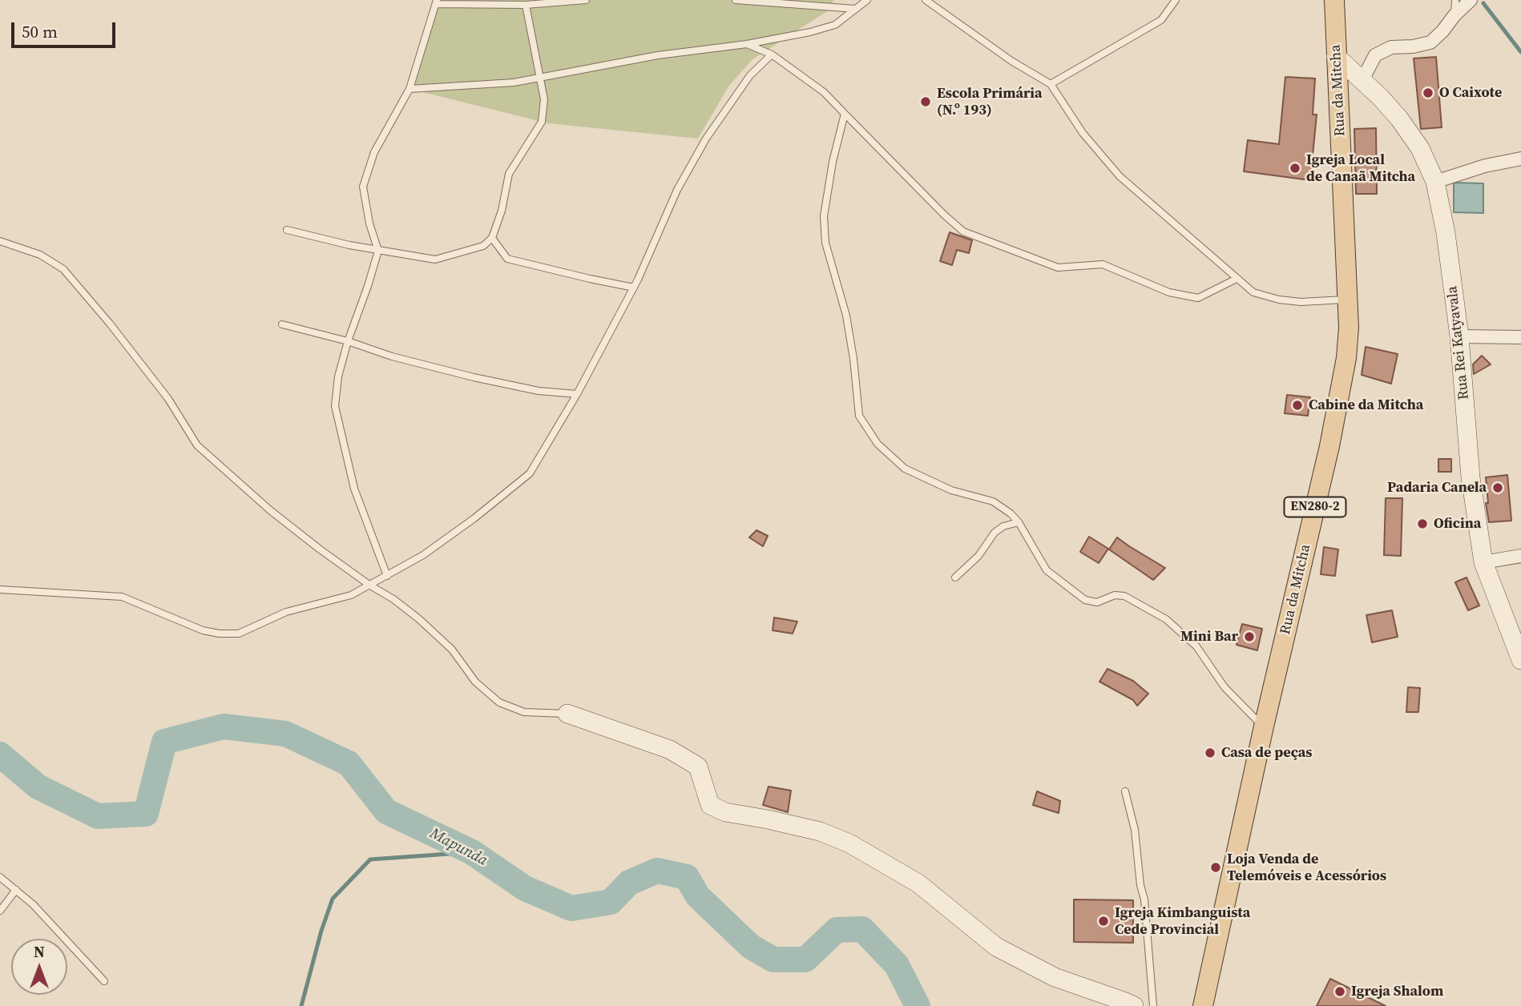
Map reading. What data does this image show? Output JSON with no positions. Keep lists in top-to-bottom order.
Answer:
{
  "streets": {
    "main road": ["Rua da Mitcha", "Rua Rei Katyavala", "EN280-2"]
  },
  "crossings": [
    ["Rua da Mitcha", "Rua Rei Katyavala"]
  ],
  "water": ["Mapunda"],
  "places": [
    "O Caixote",
    "Escola Primária (N.º 193)",
    "Igreja Local de Canaã Mitcha",
    "Cabine da Mitcha",
    "Padaria Canela",
    "Oficina",
    "Mini Bar",
    "Casa de peças",
    "Loja Venda de Telemóveis e Acessórios",
    "Igreja Kimbanguista Cede Provincial",
    "Igreja Shalom"
  ],
  "scale_bar": "50 m",
  "north": "top"
}
